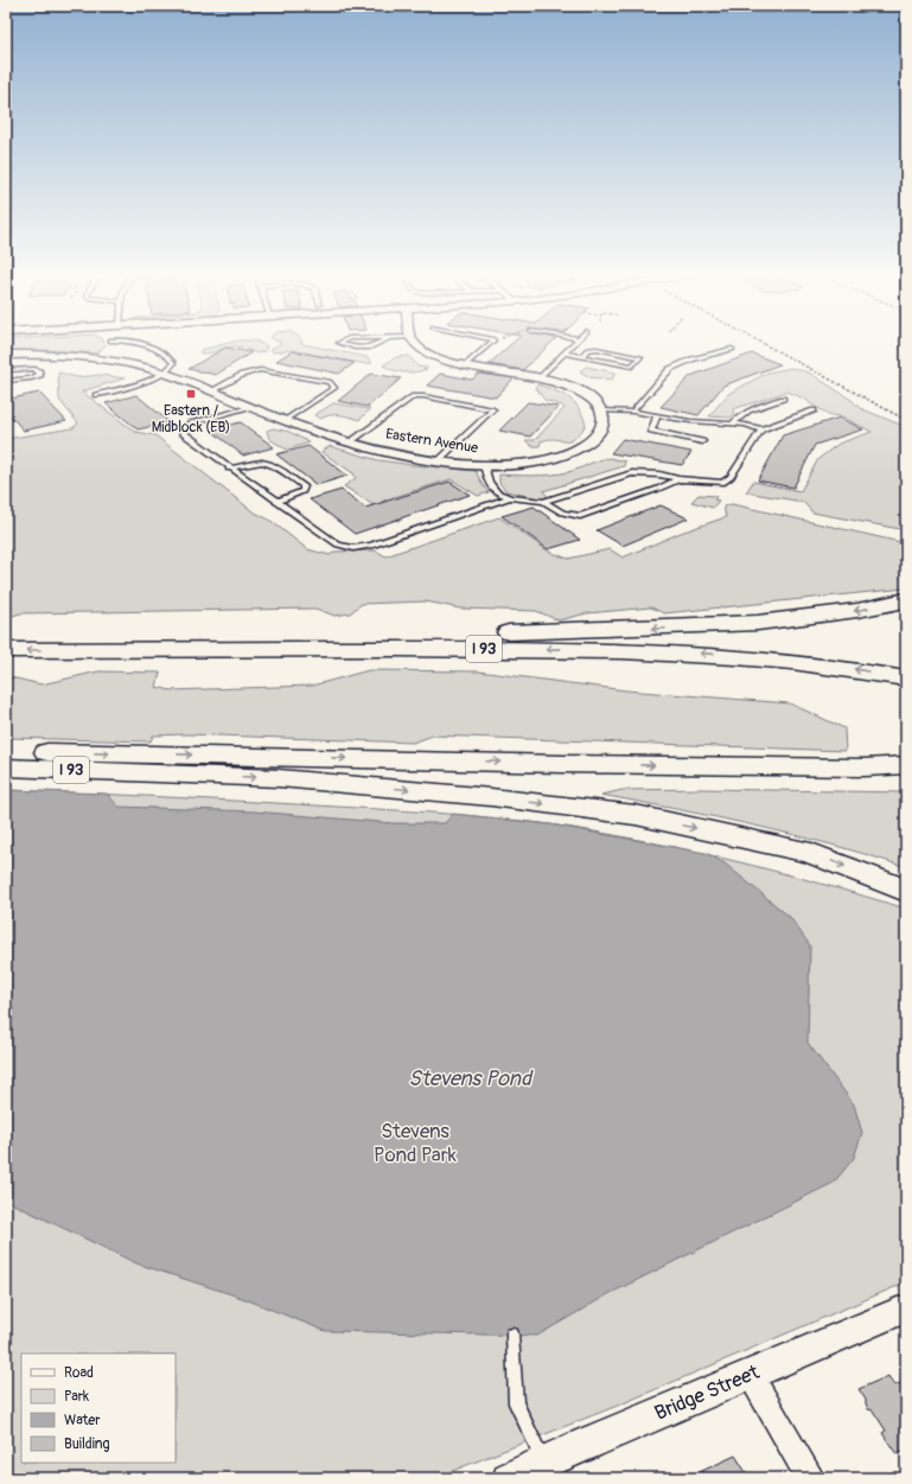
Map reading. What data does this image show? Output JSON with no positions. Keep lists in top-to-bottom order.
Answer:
{
  "streets": {
    "highway": ["I 93"],
    "street": ["Eastern Avenue", "Bridge Street"]
  },
  "water": ["Stevens Pond"],
  "parks": ["Stevens Pond Park"],
  "places": {
    "transit": ["Eastern / Midblock (EB)"]
  },
  "legend": [
    "Road",
    "Park",
    "Water",
    "Building"
  ]
}
